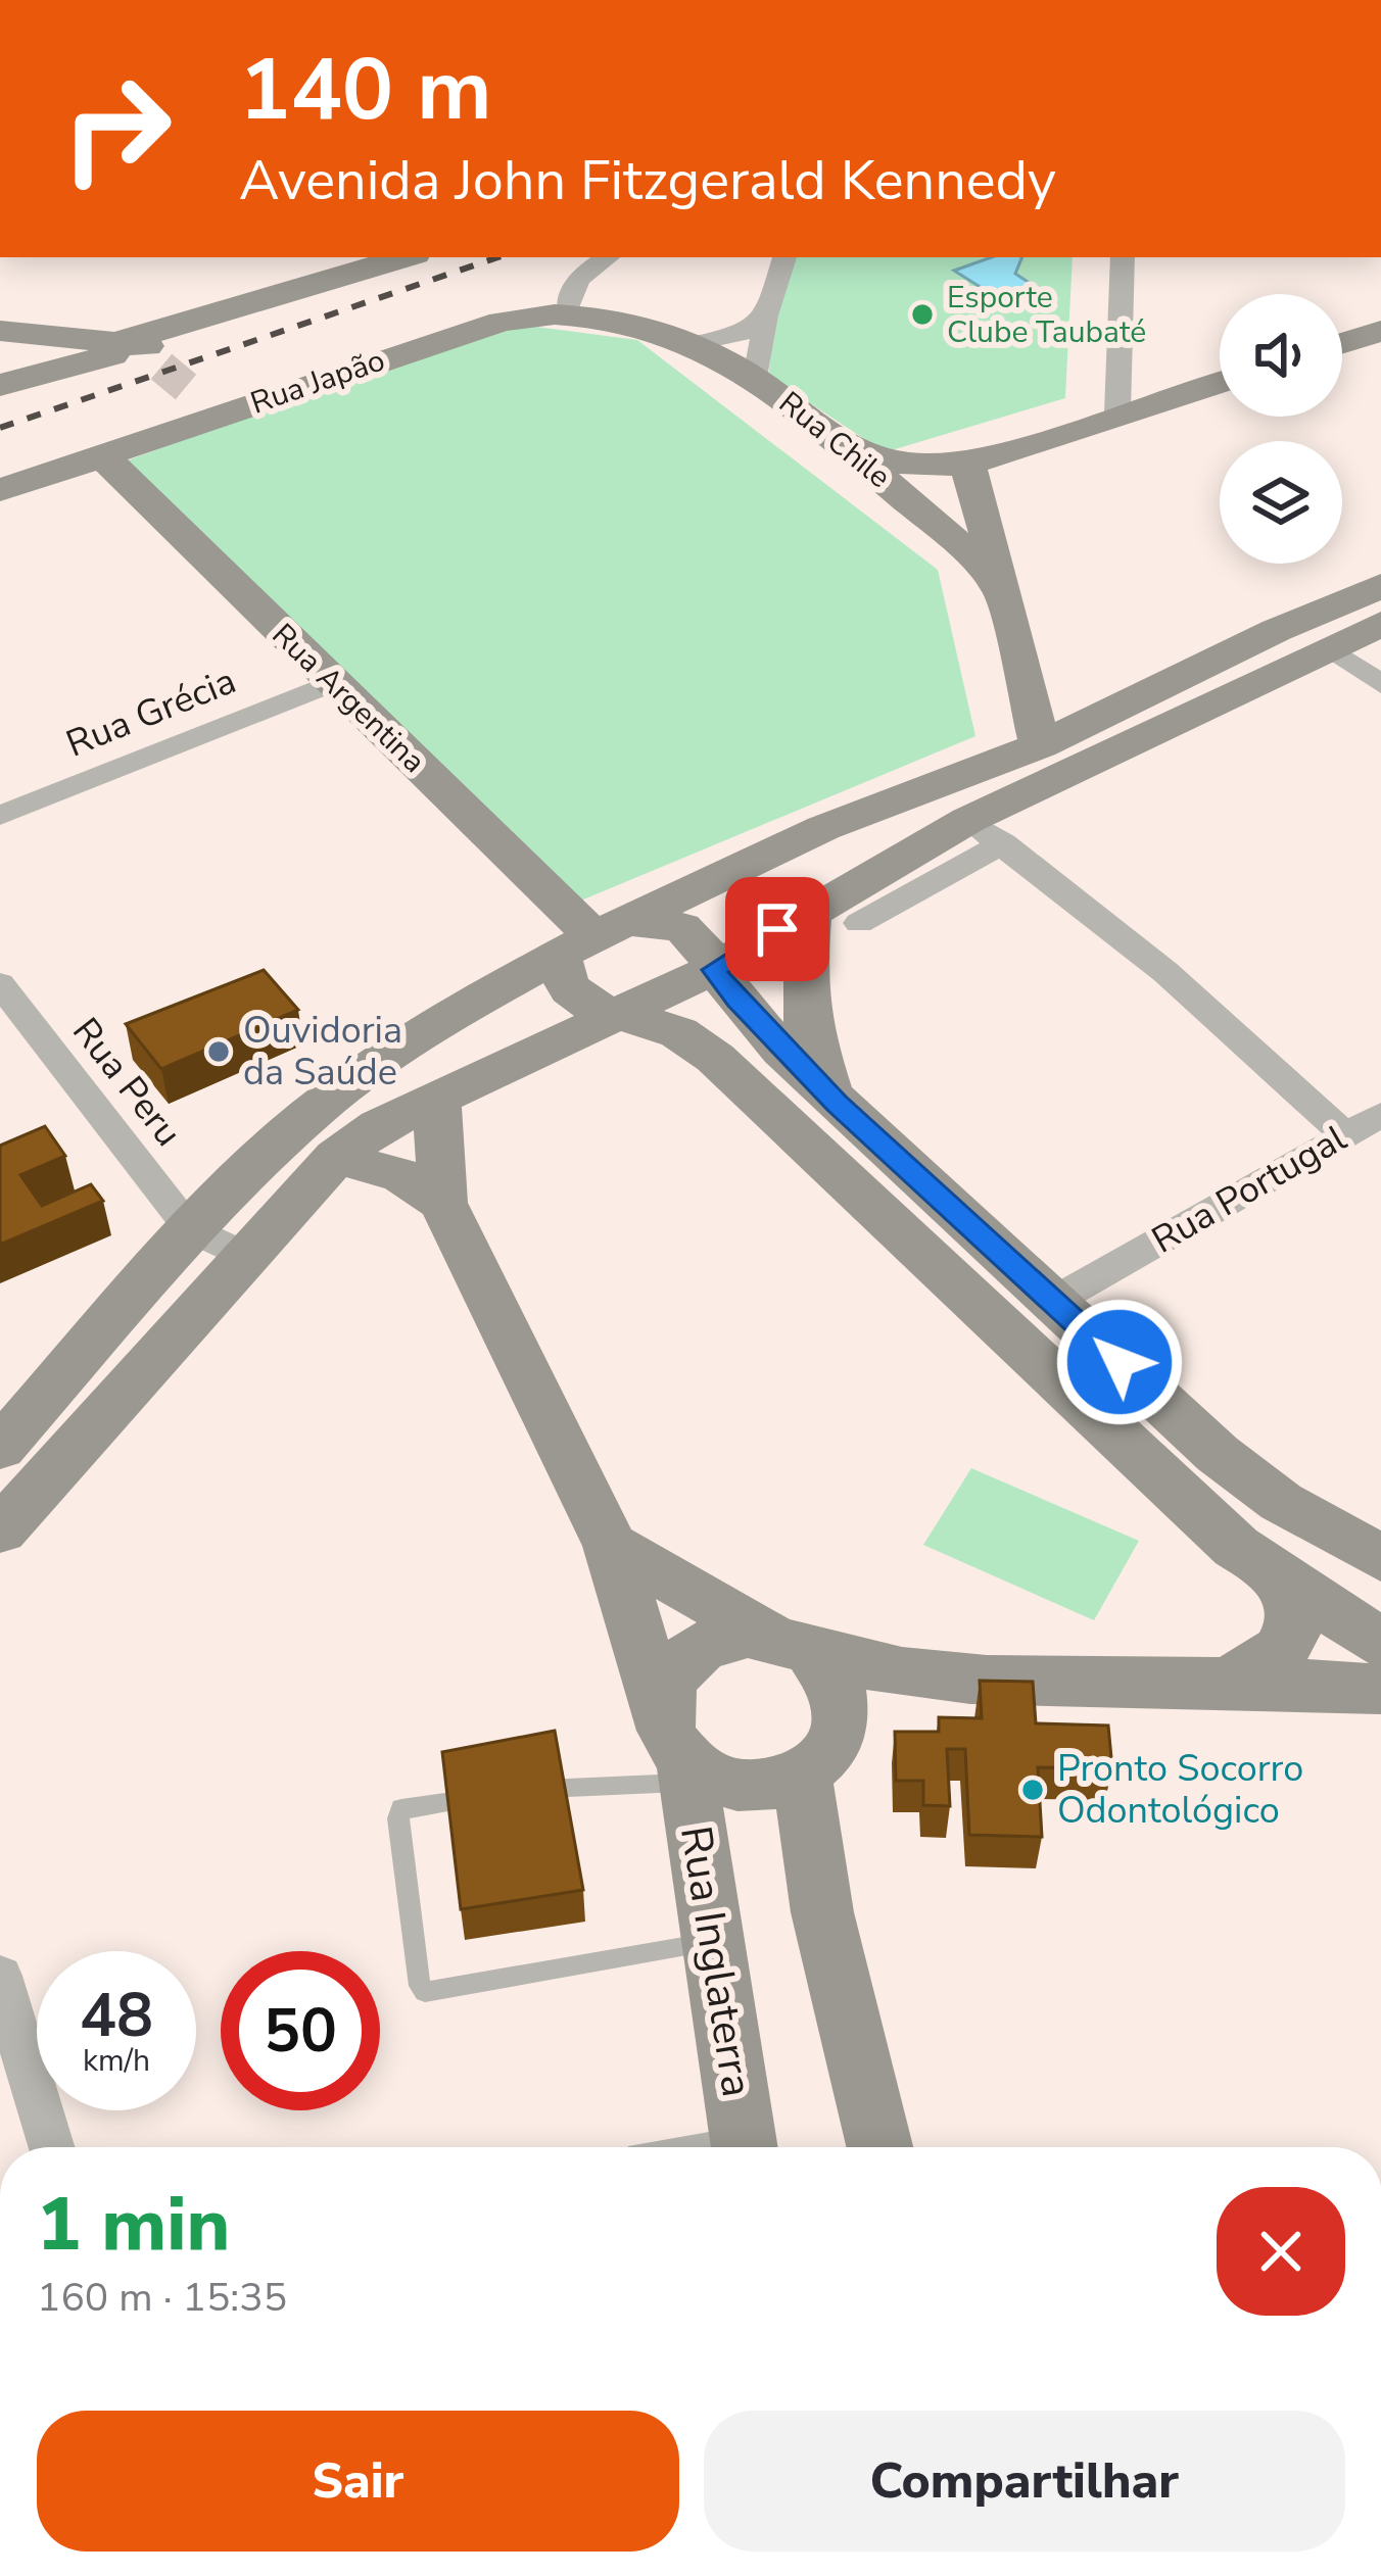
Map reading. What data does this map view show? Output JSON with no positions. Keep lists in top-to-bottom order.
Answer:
{
  "streets": {
    "main road": [
      "Rua Japão",
      "Rua Chile",
      "Rua Argentina",
      "Rua Inglaterra"
    ],
    "street": ["Rua Grécia", "Rua Peru", "Rua Portugal"]
  },
  "crossings": [
    ["Rua Japão", "Rua Chile"],
    ["Rua Japão", "Rua Argentina"],
    ["Rua Argentina", "Rua Grécia"]
  ],
  "places": ["Esporte Clube Taubaté", "Ouvidoria da Saúde", "Pronto Socorro Odontológico"],
  "page": {
    "turn": ["140 m", "Avenida John Fitzgerald Kennedy"],
    "speed": "48 km/h",
    "limit": "50",
    "heading": ["1 min", "160 m · 15:35"],
    "buttons": ["Sair", "Compartilhar"]
  }
}
